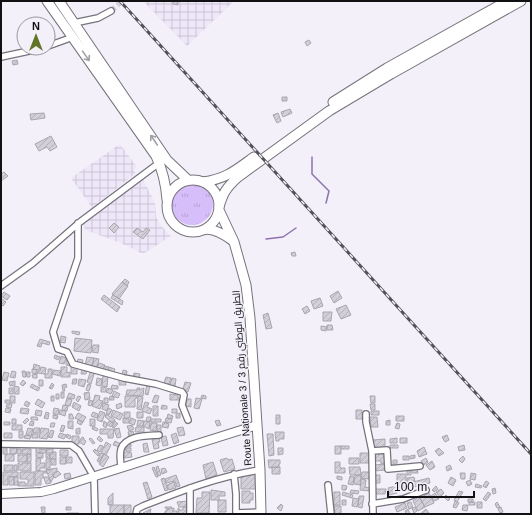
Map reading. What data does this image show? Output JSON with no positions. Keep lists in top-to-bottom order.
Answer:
{
  "streets": {
    "main road": ["Route Nationale 3 / الطريق الوطني رقم 3"]
  },
  "scale_bar": "100 m",
  "north": "top"
}
